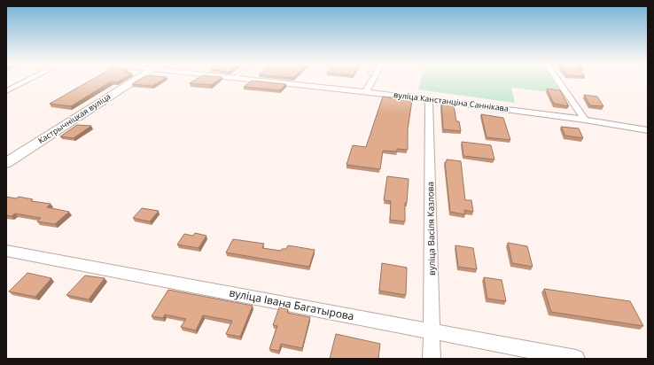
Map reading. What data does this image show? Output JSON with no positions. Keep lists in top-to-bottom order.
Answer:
{
  "streets": {
    "main road": ["Кастрычніцкая вуліца"],
    "street": ["вуліца Канстанціна Саннікава", "вуліца Васіля Казлова", "вуліца Івана Багатырова"]
  },
  "crossings": [
    ["вуліца Канстанціна Саннікава", "вуліца Васіля Казлова"],
    ["вуліца Васіля Казлова", "вуліца Івана Багатырова"]
  ]
}
